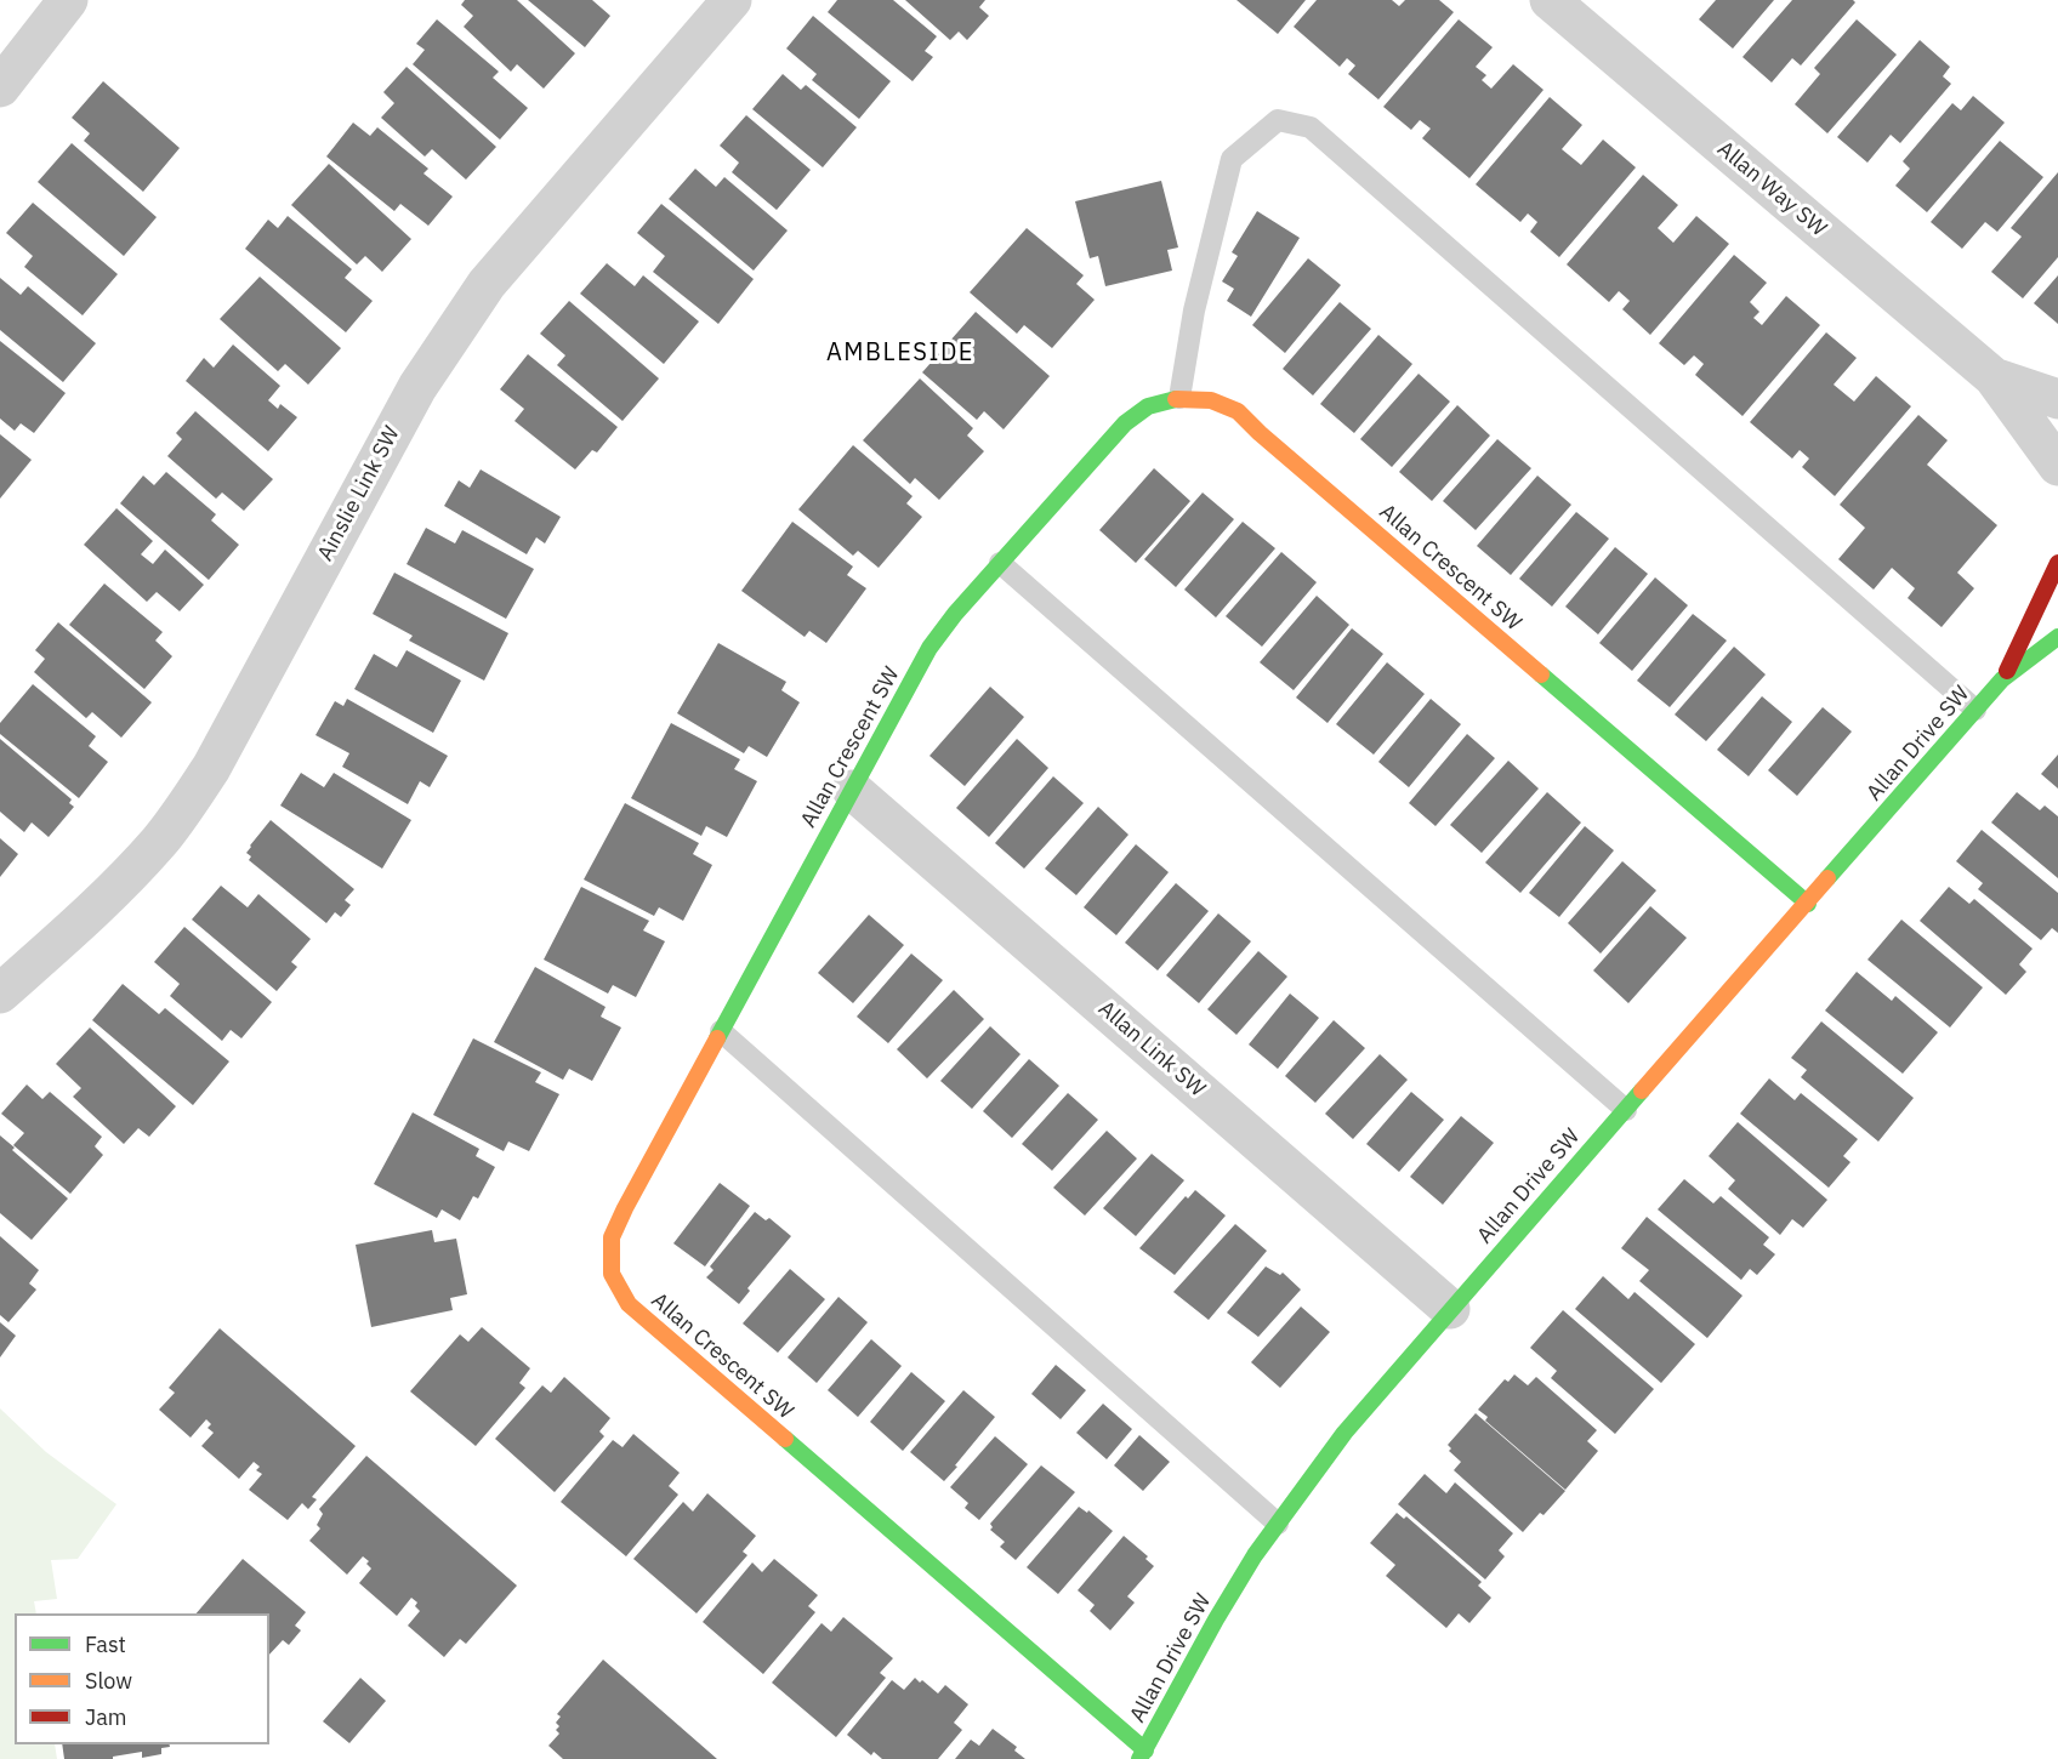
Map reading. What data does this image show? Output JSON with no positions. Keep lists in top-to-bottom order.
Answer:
{
  "streets": {
    "street": [
      "Allan Way SW",
      "Ainslie Link SW",
      "Allan Crescent SW",
      "Allan Drive SW",
      "Allan Link SW"
    ]
  },
  "crossings": [
    ["Allan Crescent SW", "Allan Drive SW"],
    ["Allan Crescent SW", "Allan Link SW"],
    ["Allan Drive SW", "Allan Link SW"]
  ],
  "districts": ["AMBLESIDE"],
  "legend": ["Fast", "Slow", "Jam"]
}
